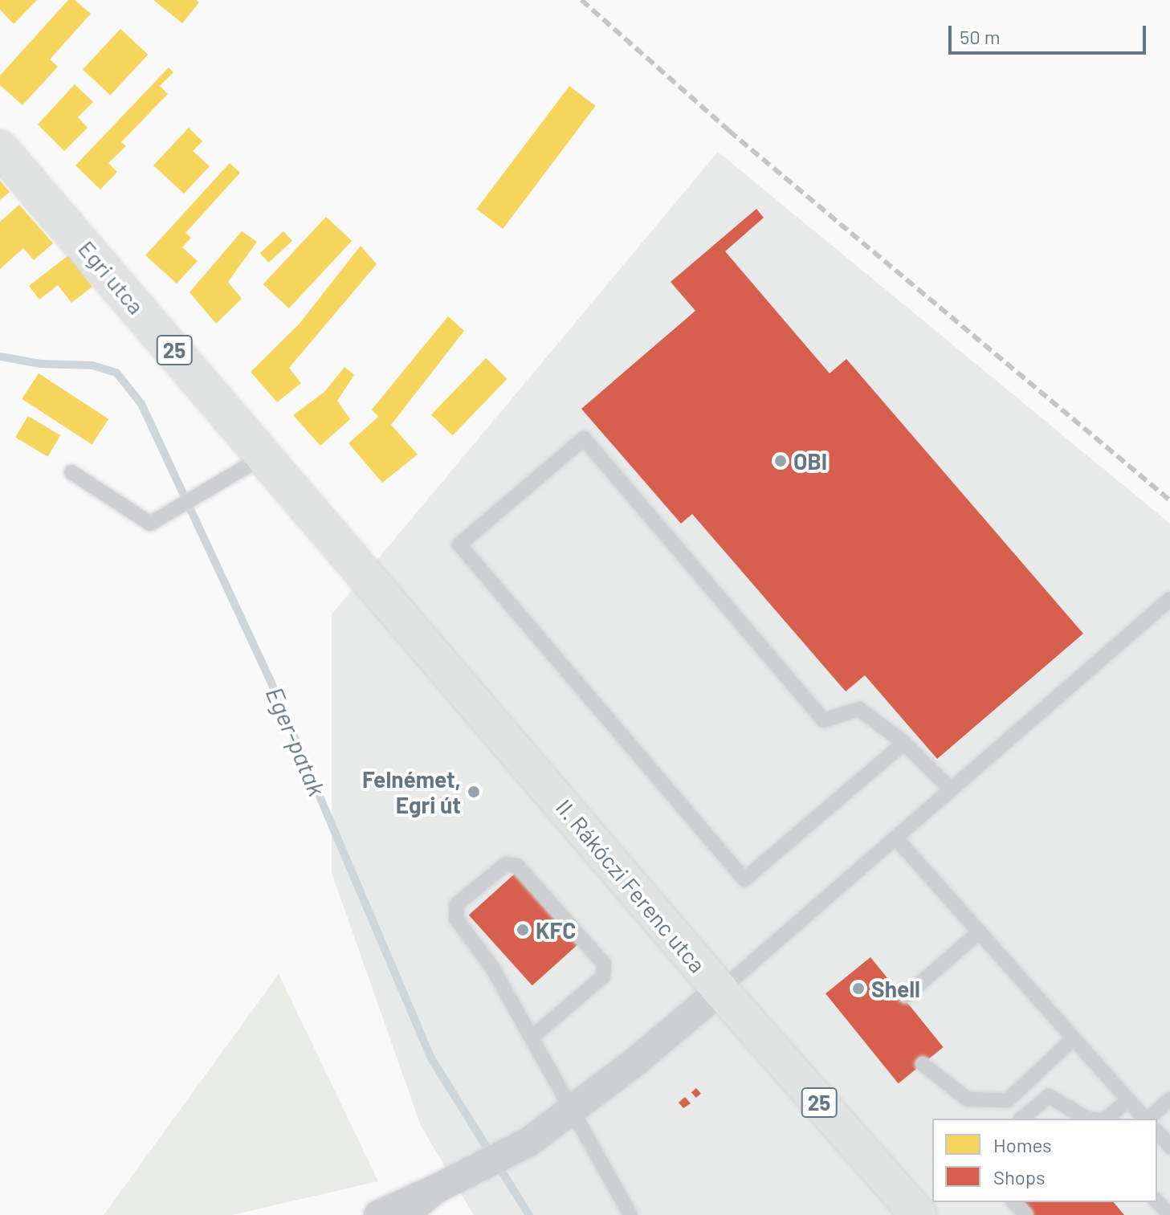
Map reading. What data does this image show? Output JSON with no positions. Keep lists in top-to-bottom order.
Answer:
{
  "streets": {
    "main road": ["Egri utca", "25", "II. Rákóczi Ferenc utca"]
  },
  "crossings": [
    ["Egri utca", "II. Rákóczi Ferenc utca"]
  ],
  "water": ["Eger-patak"],
  "places": [
    "OBI",
    "Felnémet, Egri út",
    "KFC",
    "Shell"
  ],
  "legend": ["Homes", "Shops"],
  "scale_bar": "50 m"
}
